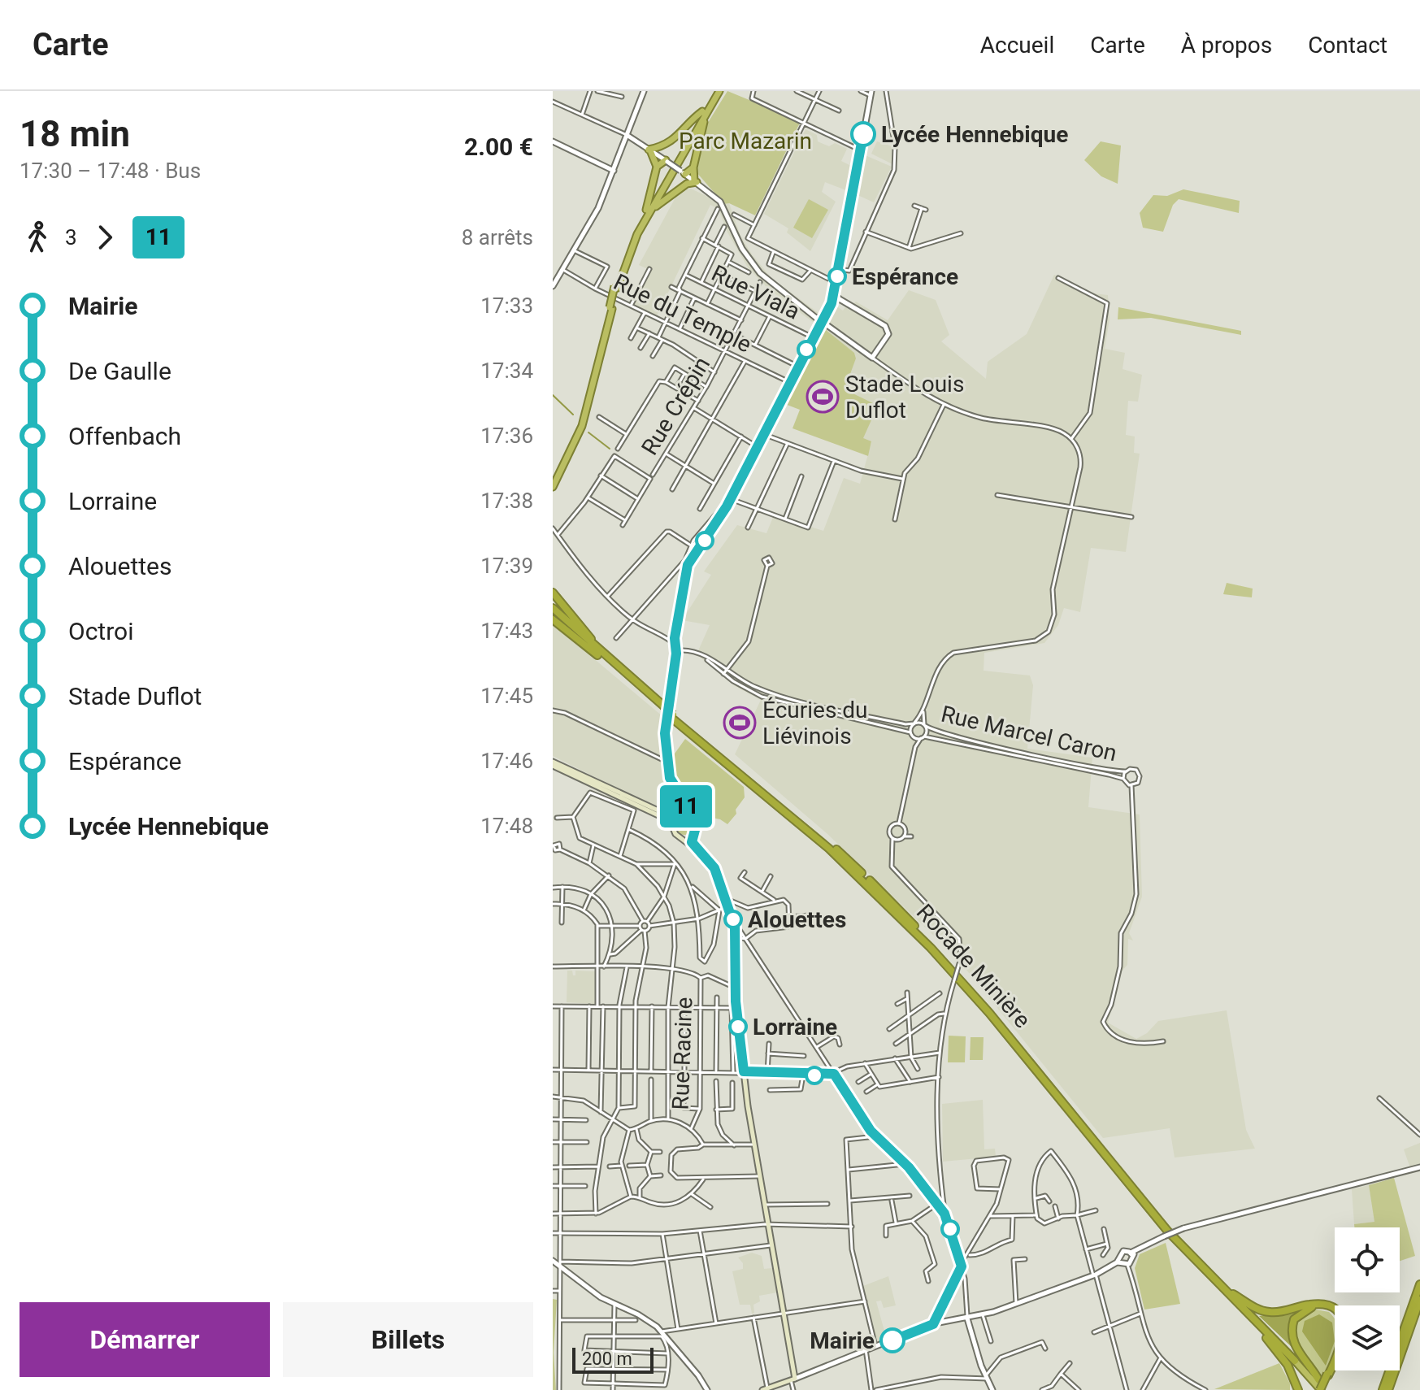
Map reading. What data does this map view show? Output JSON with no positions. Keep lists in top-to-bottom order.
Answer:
{
  "streets": {
    "highway": ["Rocade Minière"],
    "street": [
      "Rue Viala",
      "Rue du Temple",
      "Rue Crépin",
      "Rue Marcel Caron",
      "Rue Racine"
    ]
  },
  "crossings": [
    ["Rue Viala", "Rue Crépin"],
    ["Rue du Temple", "Rue Crépin"]
  ],
  "parks": ["Parc Mazarin"],
  "places": {
    "other": [
      "Lycée Hennebique",
      "Espérance",
      "Alouettes",
      "Lorraine",
      "Mairie"
    ],
    "sports": ["Stade Louis Duflot", "Écuries du Liévinois"]
  },
  "lines": ["bus line 11"],
  "scale_bar": "200 m",
  "page": {
    "header": "Carte",
    "nav": [
      "Accueil",
      "Carte",
      "À propos",
      "Contact"
    ],
    "heading": ["18 min", "17:30 – 17:48 · Bus", "2.00 €"],
    "on_map": "11",
    "legs": ["3", "11", "8 arrêts"],
    "list": [
      {
        "name": "Mairie",
        "value": "17:33"
      },
      {
        "name": "De Gaulle",
        "value": "17:34"
      },
      {
        "name": "Offenbach",
        "value": "17:36"
      },
      {
        "name": "Lorraine",
        "value": "17:38"
      },
      {
        "name": "Alouettes",
        "value": "17:39"
      },
      {
        "name": "Octroi",
        "value": "17:43"
      },
      {
        "name": "Stade Duflot",
        "value": "17:45"
      },
      {
        "name": "Espérance",
        "value": "17:46"
      },
      {
        "name": "Lycée Hennebique",
        "value": "17:48"
      }
    ],
    "buttons": ["Démarrer", "Billets"],
    "scale": "200 m"
  }
}
